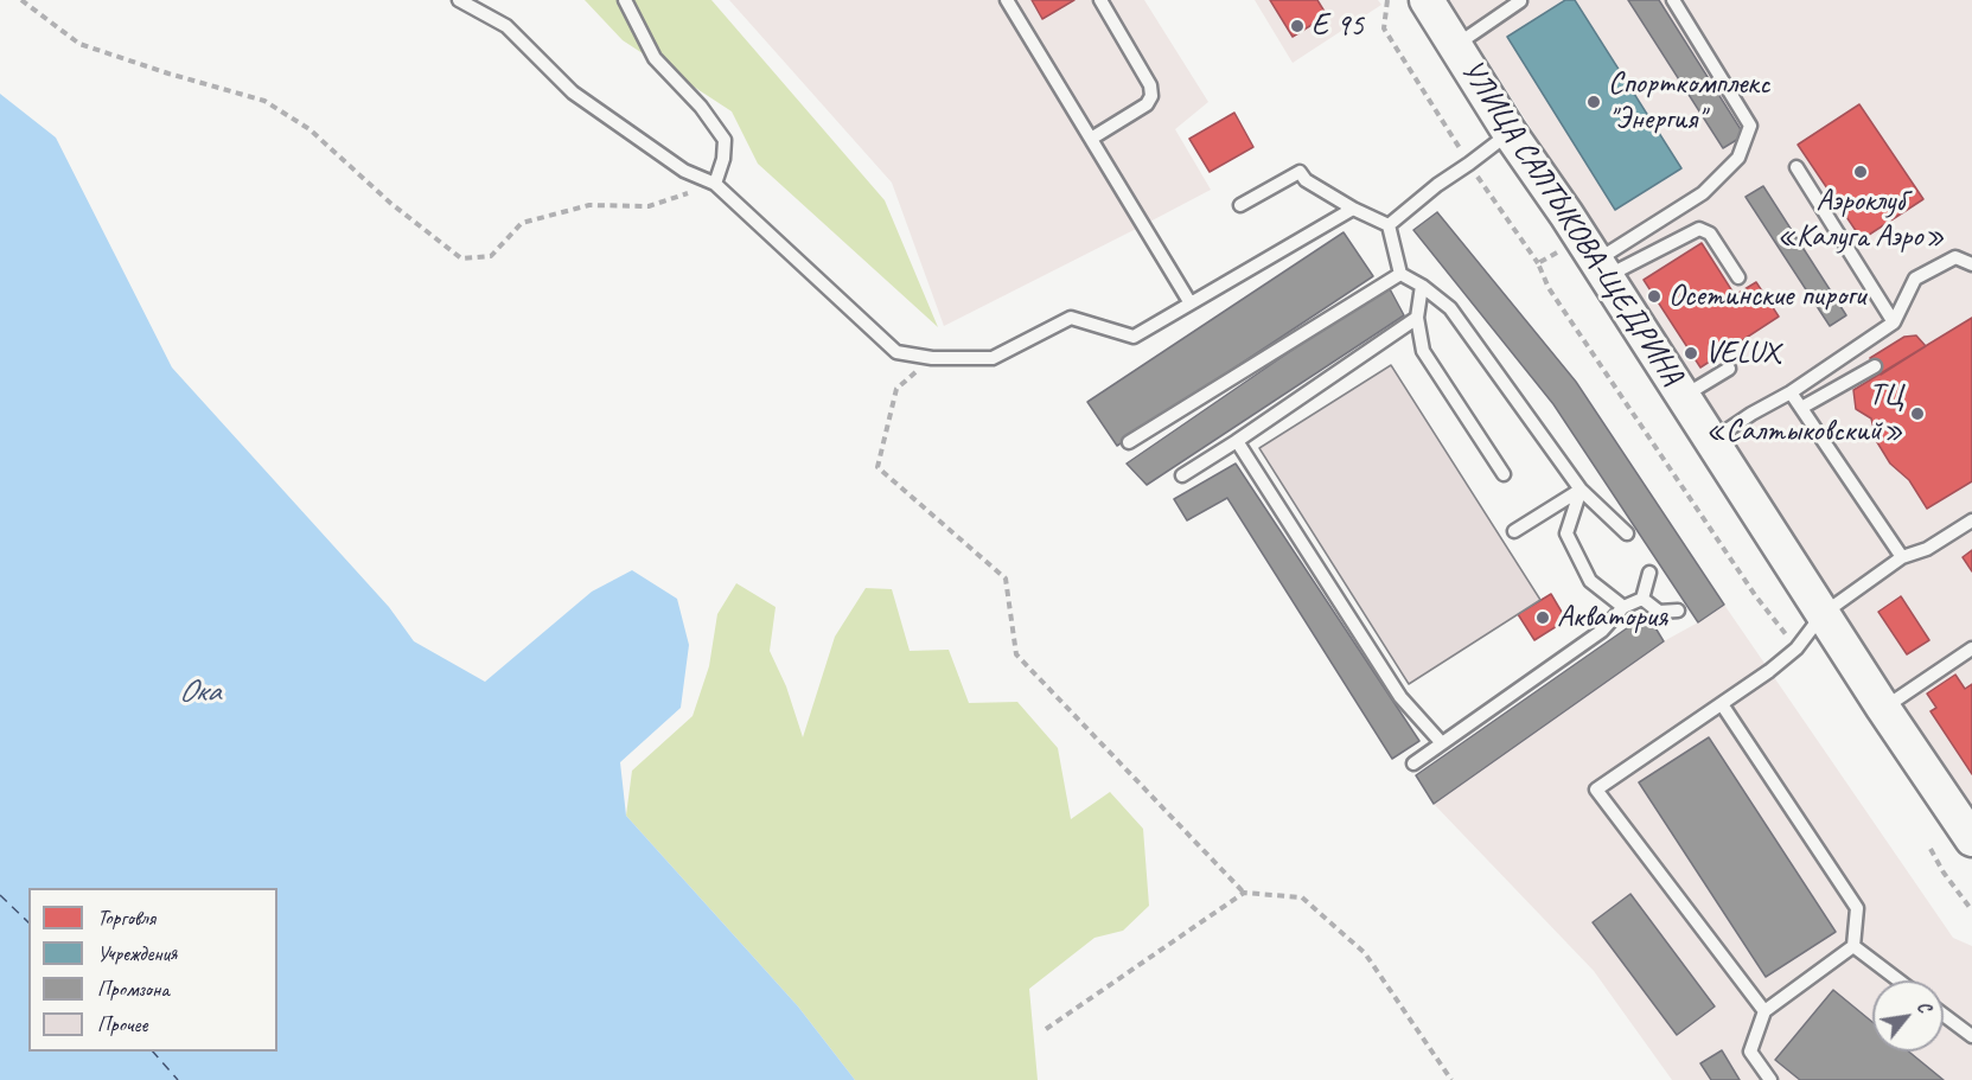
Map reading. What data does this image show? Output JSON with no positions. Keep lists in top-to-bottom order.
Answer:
{
  "streets": {
    "main road": ["УЛИЦА САЛТЫКОВА-ЩЕДРИНА"]
  },
  "water": ["Ока"],
  "places": [
    "Е 95",
    "Спорткомплекс \"Энергия\"",
    "Аэроклуб «Калуга Аэро»",
    "Осетинские пироги",
    "VELUX",
    "ТЦ «Салтыковский»",
    "Акватория"
  ],
  "legend": [
    "Торговля",
    "Учреждения",
    "Промзона",
    "Прочее"
  ],
  "north": "top right"
}
